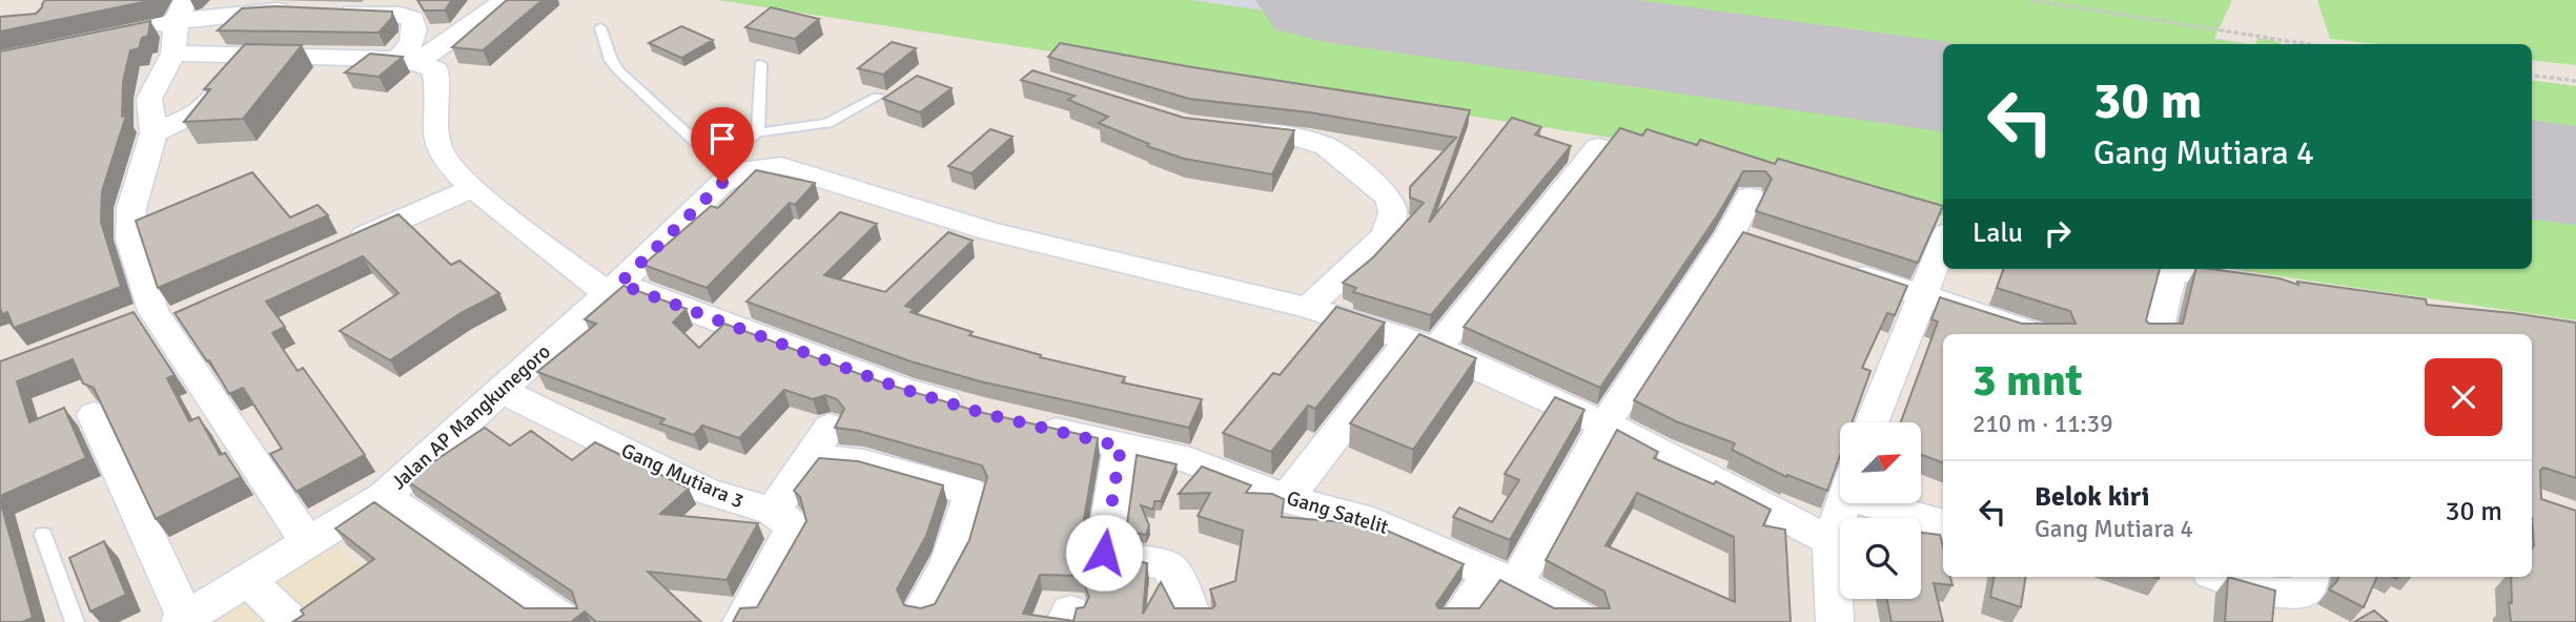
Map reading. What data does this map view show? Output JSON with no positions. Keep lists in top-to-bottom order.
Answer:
{
  "streets": {
    "street": ["Jalan AP Mangkunegoro", "Gang Mutiara 3", "Gang Satelit"]
  },
  "crossings": [
    ["Jalan AP Mangkunegoro", "Gang Mutiara 3"]
  ],
  "north": "top right",
  "page": {
    "turn": ["30 m", "Gang Mutiara 4"],
    "then": "Lalu",
    "heading": ["3 mnt", "210 m · 11:39"],
    "list": [
      {
        "name": "Belok kiri",
        "note": "Gang Mutiara 4",
        "value": "30 m"
      }
    ]
  }
}
